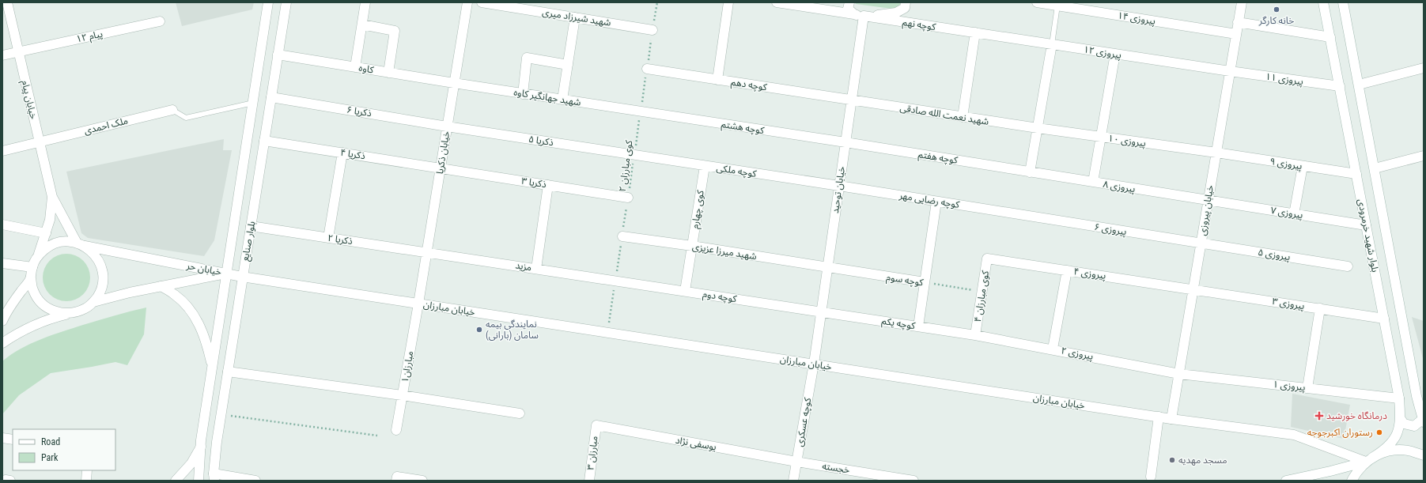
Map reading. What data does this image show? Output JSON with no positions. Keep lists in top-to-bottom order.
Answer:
{
  "streets": {
    "street": [
      "شهید شیرزاد میری",
      "پیروزی ۱۴",
      "کوچه نهم",
      "پیام ۱۲",
      "پیروزی ۱۲",
      "کاوه",
      "پیروزی ۱۱",
      "کوچه دهم",
      "شهید جهانگیر کاوه",
      "خیابان پیام",
      "ذکریا ۶",
      "شهید نعمت الله صادقی",
      "ملک احمدی",
      "کوچه هشتم",
      "ذکریا ۵",
      "پیروزی ۱۰",
      "خیابان ذکریا",
      "ذکریا ۴",
      "کوچه هفتم",
      "پیروزی ۹",
      "کوچه ملکی",
      "ذکریا ۳",
      "پیروزی ۸",
      "خیابان توحید",
      "کوچه رضایی مهر",
      "کوی چهارم",
      "خیابان پیروزی",
      "پیروزی ۷",
      "پیروزی ۶",
      "بلوار شهید خرمرودی",
      "ذکریا ۲",
      "بلوار صنایع",
      "شهید میرزا عزیزی",
      "پیروزی ۵",
      "مزید",
      "خیابان حر",
      "پیروزی ۴",
      "کوچه سوم",
      "کوچه دوم",
      "کوی مبارزان ۴",
      "پیروزی ۳",
      "خیابان مبارزان",
      "کوچه یکم",
      "پیروزی ۲",
      "مبارزان۱",
      "پیروزی ۱",
      "کوچه عسکری",
      "یوسفی نژاد",
      "مبارزان ۳",
      "خجسته"
    ],
    "path": ["کوی مبارزان ۲"]
  },
  "crossings": [
    ["شهید شیرزاد میری", "کوی مبارزان ۲"],
    ["پیروزی ۱۴", "خیابان پیروزی"],
    ["کوچه نهم", "پیروزی ۱۲"],
    ["کوچه نهم", "خیابان توحید"],
    ["پیام ۱۲", "خیابان پیام"],
    ["پیروزی ۱۲", "پیروزی ۱۱"],
    ["پیروزی ۱۲", "خیابان پیروزی"],
    ["کاوه", "شهید جهانگیر کاوه"],
    ["کاوه", "خیابان ذکریا"],
    ["کاوه", "بلوار صنایع"],
    ["پیروزی ۱۱", "خیابان پیروزی"],
    ["پیروزی ۱۱", "بلوار شهید خرمرودی"],
    ["کوچه دهم", "شهید نعمت الله صادقی"],
    ["کوچه دهم", "کوی مبارزان ۲"],
    ["کوچه دهم", "خیابان توحید"],
    ["شهید جهانگیر کاوه", "کوچه هشتم"],
    ["شهید جهانگیر کاوه", "خیابان ذکریا"],
    ["شهید جهانگیر کاوه", "کوی مبارزان ۲"],
    ["خیابان پیام", "ملک احمدی"],
    ["خیابان پیام", "خیابان حر"],
    ["ذکریا ۶", "ذکریا ۵"],
    ["ذکریا ۶", "خیابان ذکریا"],
    ["ذکریا ۶", "بلوار صنایع"],
    ["شهید نعمت الله صادقی", "پیروزی ۱۰"],
    ["شهید نعمت الله صادقی", "خیابان توحید"],
    ["کوچه هشتم", "کوچه هفتم"],
    ["کوچه هشتم", "کوی مبارزان ۲"],
    ["کوچه هشتم", "خیابان توحید"],
    ["ذکریا ۵", "خیابان ذکریا"],
    ["ذکریا ۵", "کوی مبارزان ۲"],
    ["ذکریا ۵", "کوچه ملکی"],
    ["پیروزی ۱۰", "پیروزی ۹"],
    ["پیروزی ۱۰", "خیابان پیروزی"],
    ["خیابان ذکریا", "ذکریا ۴"],
    ["خیابان ذکریا", "ذکریا ۳"],
    ["خیابان ذکریا", "ذکریا ۲"],
    ["خیابان ذکریا", "مزید"],
    ["خیابان ذکریا", "خیابان مبارزان"],
    ["خیابان ذکریا", "مبارزان۱"],
    ["ذکریا ۴", "ذکریا ۳"],
    ["ذکریا ۴", "بلوار صنایع"],
    ["کوچه هفتم", "پیروزی ۸"],
    ["کوچه هفتم", "خیابان توحید"],
    ["پیروزی ۹", "خیابان پیروزی"],
    ["پیروزی ۹", "بلوار شهید خرمرودی"],
    ["کوی مبارزان ۲", "کوچه ملکی"],
    ["کوی مبارزان ۲", "ذکریا ۳"],
    ["کوی مبارزان ۲", "شهید میرزا عزیزی"],
    ["کوی مبارزان ۲", "مزید"],
    ["کوی مبارزان ۲", "کوچه دوم"],
    ["کوی مبارزان ۲", "خیابان مبارزان"],
    ["کوچه ملکی", "خیابان توحید"],
    ["کوچه ملکی", "کوچه رضایی مهر"],
    ["کوچه ملکی", "کوی چهارم"],
    ["پیروزی ۸", "خیابان پیروزی"],
    ["پیروزی ۸", "پیروزی ۷"],
    ["خیابان توحید", "کوچه رضایی مهر"],
    ["خیابان توحید", "شهید میرزا عزیزی"],
    ["خیابان توحید", "کوچه سوم"],
    ["خیابان توحید", "کوچه دوم"],
    ["خیابان توحید", "خیابان مبارزان"],
    ["خیابان توحید", "کوچه یکم"],
    ["خیابان توحید", "کوچه عسکری"],
    ["کوچه رضایی مهر", "پیروزی ۶"],
    ["کوی چهارم", "شهید میرزا عزیزی"],
    ["کوی چهارم", "کوچه دوم"],
    ["خیابان پیروزی", "پیروزی ۷"],
    ["خیابان پیروزی", "پیروزی ۶"],
    ["خیابان پیروزی", "پیروزی ۵"],
    ["خیابان پیروزی", "پیروزی ۴"],
    ["خیابان پیروزی", "پیروزی ۳"],
    ["خیابان پیروزی", "خیابان مبارزان"],
    ["خیابان پیروزی", "پیروزی ۲"],
    ["خیابان پیروزی", "پیروزی ۱"],
    ["پیروزی ۷", "بلوار شهید خرمرودی"],
    ["پیروزی ۶", "پیروزی ۵"],
    ["بلوار شهید خرمرودی", "پیروزی ۳"],
    ["بلوار شهید خرمرودی", "خیابان مبارزان"],
    ["بلوار شهید خرمرودی", "پیروزی ۱"],
    ["ذکریا ۲", "بلوار صنایع"],
    ["ذکریا ۲", "مزید"],
    ["بلوار صنایع", "خیابان حر"],
    ["بلوار صنایع", "خیابان مبارزان"],
    ["شهید میرزا عزیزی", "کوچه سوم"],
    ["مزید", "کوچه دوم"],
    ["خیابان حر", "خیابان مبارزان"],
    ["پیروزی ۴", "کوی مبارزان ۴"],
    ["پیروزی ۴", "پیروزی ۳"],
    ["کوچه سوم", "کوی مبارزان ۴"],
    ["کوچه دوم", "کوچه یکم"],
    ["کوی مبارزان ۴", "کوچه یکم"],
    ["کوی مبارزان ۴", "پیروزی ۲"],
    ["خیابان مبارزان", "مبارزان۱"],
    ["خیابان مبارزان", "کوچه عسکری"],
    ["کوچه یکم", "پیروزی ۲"],
    ["پیروزی ۲", "پیروزی ۱"],
    ["کوچه عسکری", "یوسفی نژاد"],
    ["کوچه عسکری", "خجسته"],
    ["یوسفی نژاد", "مبارزان ۳"],
    ["یوسفی نژاد", "خجسته"]
  ],
  "places": {
    "other": [
      "خانه کارگر",
      "نمایندگی بیمه سامان (بارانی)",
      "رستوران اکبرجوجه",
      "مسجد مهدیه"
    ],
    "health": ["درمانگاه خورشید"]
  },
  "legend": ["Road", "Park"]
}
